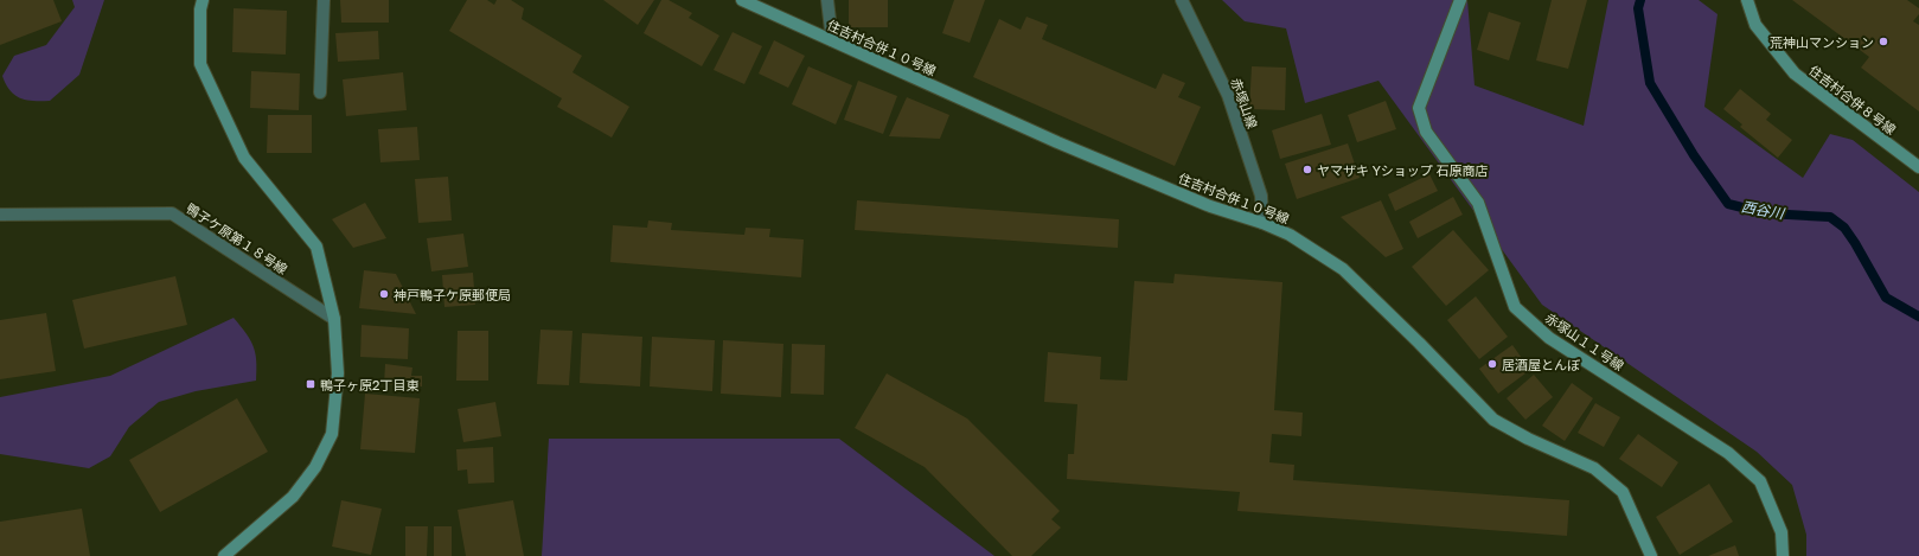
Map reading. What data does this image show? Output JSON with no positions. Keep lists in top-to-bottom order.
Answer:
{
  "streets": {
    "street": [
      "住吉村合併１０号線",
      "住吉村合併８号線",
      "赤塚山線",
      "鴨子ケ原第１８号線",
      "赤塚山１１号線"
    ]
  },
  "crossings": [
    ["住吉村合併１０号線", "赤塚山線"]
  ],
  "water": ["西谷川"],
  "places": {
    "other": [
      "荒神山マンション",
      "ヤマザキ Yショップ 石原商店",
      "神戸鴨子ケ原郵便局",
      "居酒屋とんぼ"
    ],
    "transit": ["鴨子ヶ原2丁目東"]
  }
}
